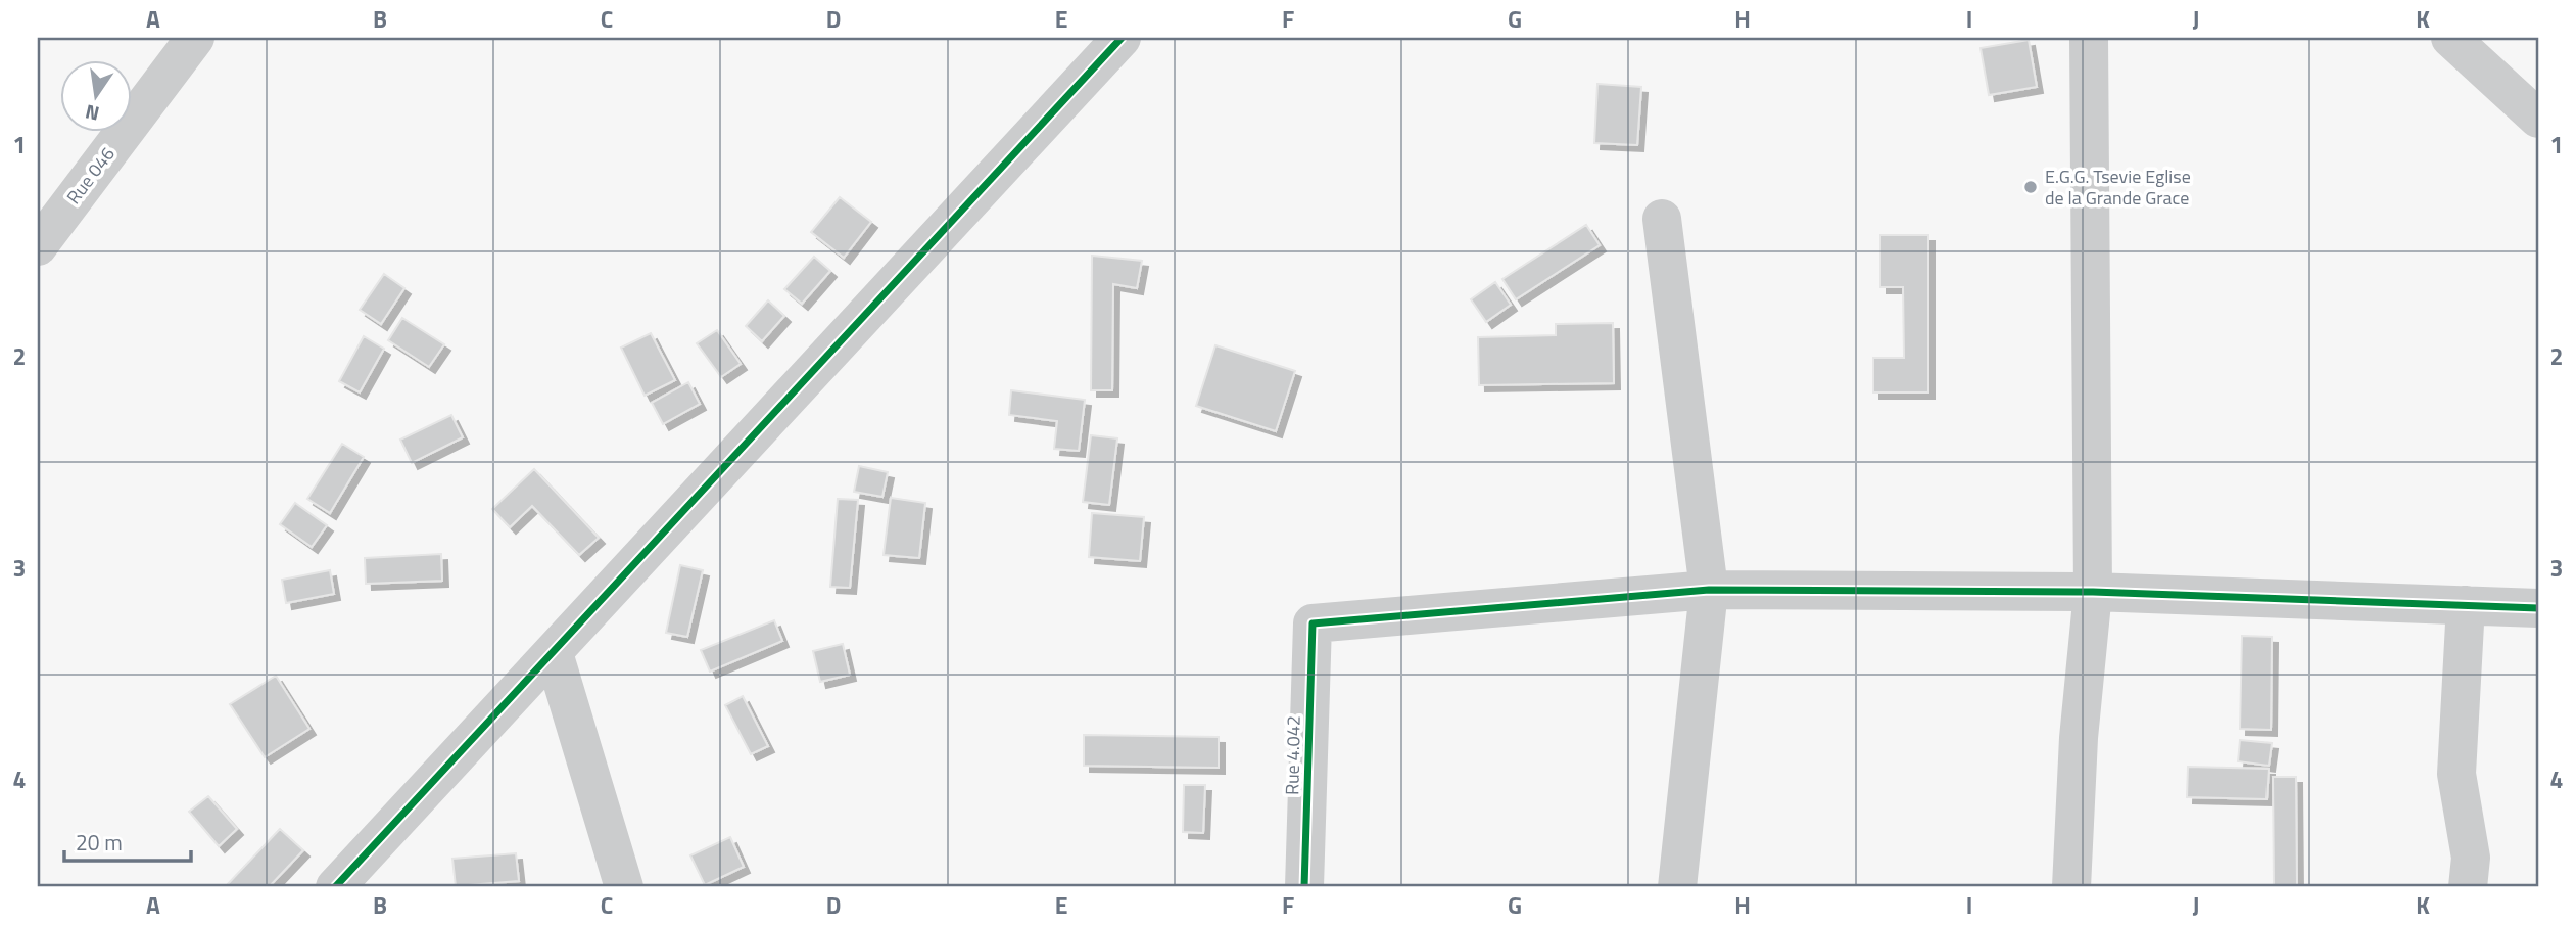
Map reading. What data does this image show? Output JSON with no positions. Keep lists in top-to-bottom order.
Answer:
{
  "streets": {
    "street": ["Rue 046", "Rue 4.042"]
  },
  "places": ["E.G.G. Tsevie Eglise de la Grande Grace"],
  "scale_bar": "20 m",
  "north": "bottom",
  "grid": {
    "columns": [
      "A",
      "B",
      "C",
      "D",
      "E",
      "F",
      "G",
      "H",
      "I",
      "J",
      "K"
    ],
    "rows": [
      "1",
      "2",
      "3",
      "4"
    ]
  }
}
